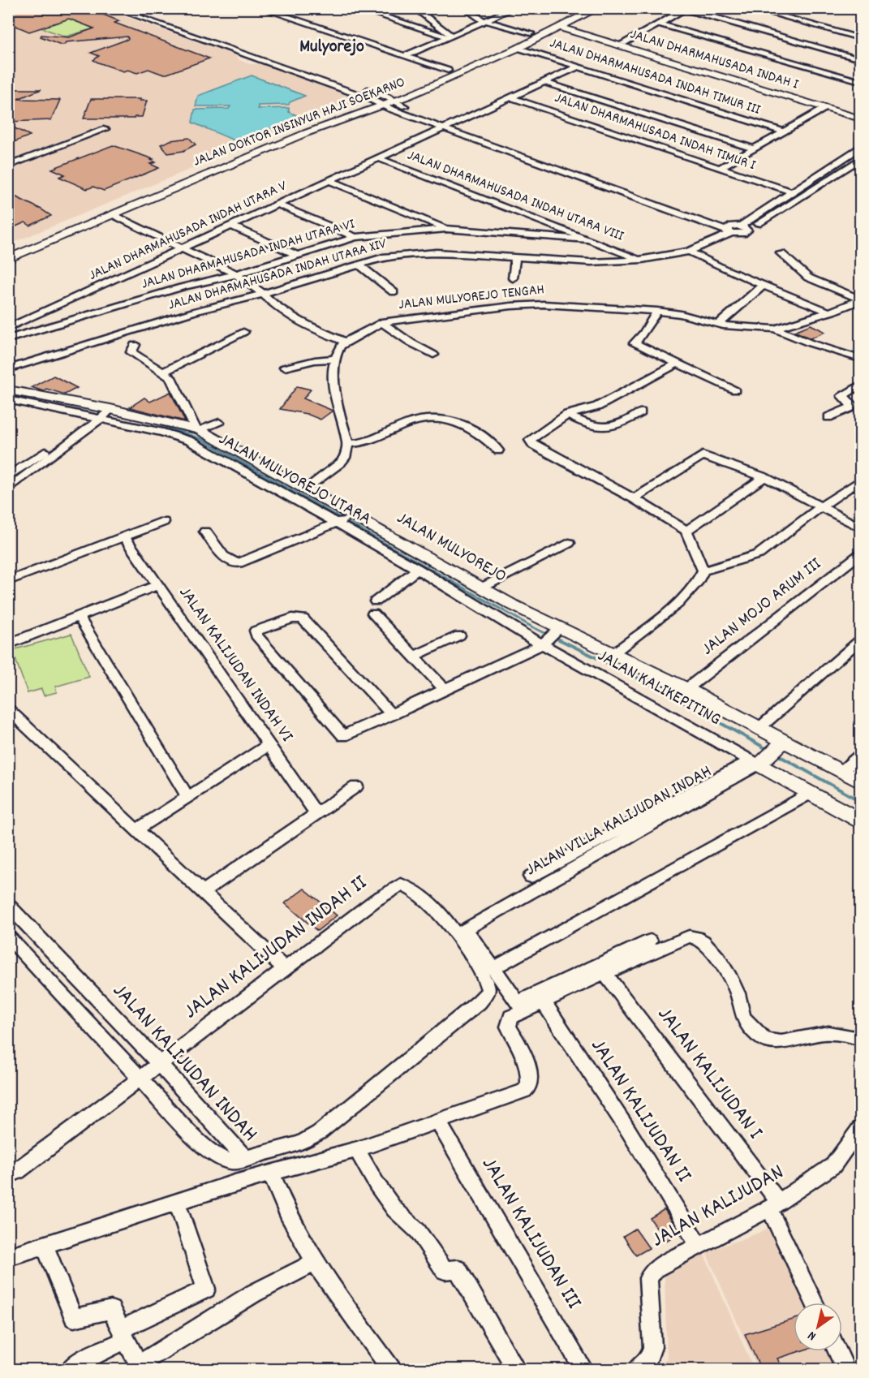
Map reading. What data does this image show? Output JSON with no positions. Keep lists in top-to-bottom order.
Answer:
{
  "streets": {
    "main road": ["JALAN DHARMAHUSADA INDAH I", "JALAN DOKTOR INSINYUR HAJI SOEKARNO", "JALAN MULYOREJO"],
    "street": [
      "JALAN DHARMAHUSADA INDAH TIMUR III",
      "JALAN DHARMAHUSADA INDAH TIMUR I",
      "JALAN DHARMAHUSADA INDAH UTARA VIII",
      "JALAN DHARMAHUSADA INDAH UTARA V",
      "JALAN DHARMAHUSADA INDAH UTARA VI",
      "JALAN DHARMAHUSADA INDAH UTARA XIV",
      "JALAN MULYOREJO TENGAH",
      "JALAN MULYOREJO UTARA",
      "JALAN MOJO ARUM III",
      "JALAN KALIJUDAN INDAH VI",
      "JALAN KALIKEPITING",
      "JALAN VILLA KALIJUDAN INDAH",
      "JALAN KALIJUDAN INDAH II",
      "JALAN KALIJUDAN INDAH",
      "JALAN KALIJUDAN I",
      "JALAN KALIJUDAN II",
      "JALAN KALIJUDAN",
      "JALAN KALIJUDAN III"
    ]
  },
  "crossings": [
    ["JALAN DHARMAHUSADA INDAH I", "JALAN DOKTOR INSINYUR HAJI SOEKARNO"],
    ["JALAN DHARMAHUSADA INDAH TIMUR III", "JALAN DOKTOR INSINYUR HAJI SOEKARNO"],
    ["JALAN DHARMAHUSADA INDAH TIMUR III", "JALAN DHARMAHUSADA INDAH UTARA V"],
    ["JALAN DHARMAHUSADA INDAH TIMUR I", "JALAN DHARMAHUSADA INDAH UTARA V"],
    ["JALAN DHARMAHUSADA INDAH UTARA VIII", "JALAN DHARMAHUSADA INDAH UTARA V"],
    ["JALAN DHARMAHUSADA INDAH UTARA VIII", "JALAN DHARMAHUSADA INDAH UTARA VI"],
    ["JALAN DHARMAHUSADA INDAH UTARA VIII", "JALAN DHARMAHUSADA INDAH UTARA XIV"],
    ["JALAN MULYOREJO UTARA", "JALAN MULYOREJO"],
    ["JALAN MULYOREJO UTARA", "JALAN KALIKEPITING"],
    ["JALAN MULYOREJO", "JALAN MOJO ARUM III"],
    ["JALAN MULYOREJO", "JALAN KALIKEPITING"],
    ["JALAN MULYOREJO", "JALAN VILLA KALIJUDAN INDAH"],
    ["JALAN KALIKEPITING", "JALAN VILLA KALIJUDAN INDAH"],
    ["JALAN VILLA KALIJUDAN INDAH", "JALAN KALIJUDAN INDAH II"],
    ["JALAN KALIJUDAN INDAH II", "JALAN KALIJUDAN INDAH"],
    ["JALAN KALIJUDAN I", "JALAN KALIJUDAN"],
    ["JALAN KALIJUDAN II", "JALAN KALIJUDAN"]
  ],
  "districts": ["Mulyorejo"],
  "north": "bottom left"
}
